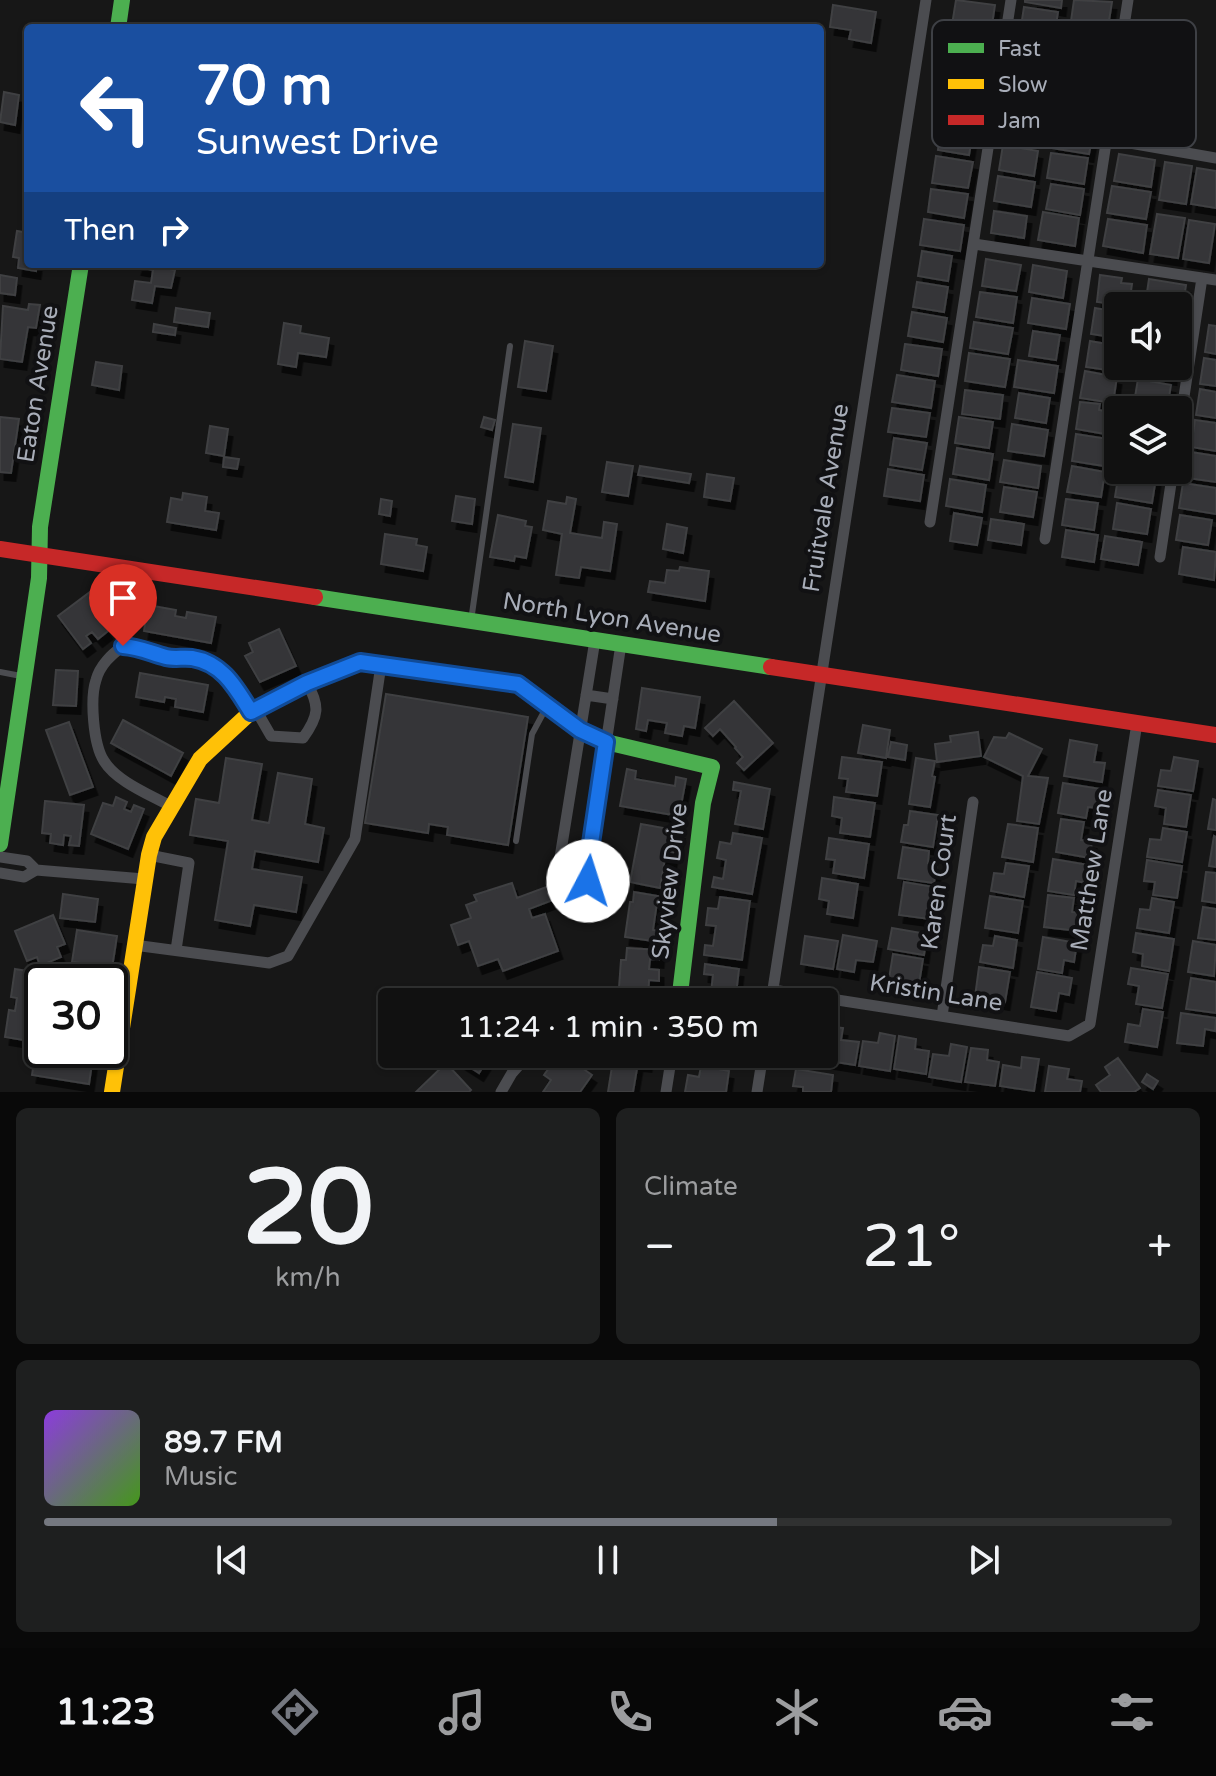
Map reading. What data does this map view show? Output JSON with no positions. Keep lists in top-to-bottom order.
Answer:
{
  "streets": {
    "street": [
      "Eaton Avenue",
      "Fruitvale Avenue",
      "North Lyon Avenue",
      "Matthew Lane",
      "Skyview Drive",
      "Karen Court",
      "Kristin Lane"
    ]
  },
  "crossings": [
    ["Eaton Avenue", "North Lyon Avenue"],
    ["Fruitvale Avenue", "North Lyon Avenue"],
    ["North Lyon Avenue", "Matthew Lane"],
    ["Matthew Lane", "Kristin Lane"],
    ["Karen Court", "Kristin Lane"]
  ],
  "legend": ["Fast", "Slow", "Jam"],
  "page": {
    "turn": ["70 m", "Sunwest Drive"],
    "then": "Then",
    "limit": "30",
    "trip": "11:24 · 1 min · 350 m",
    "tile": [
      ["20", "km/h"],
      "Climate"
    ],
    "heat": ["−", "21°", "+"],
    "song": ["89.7 FM", "Music"],
    "tabs": "11:23"
  }
}
